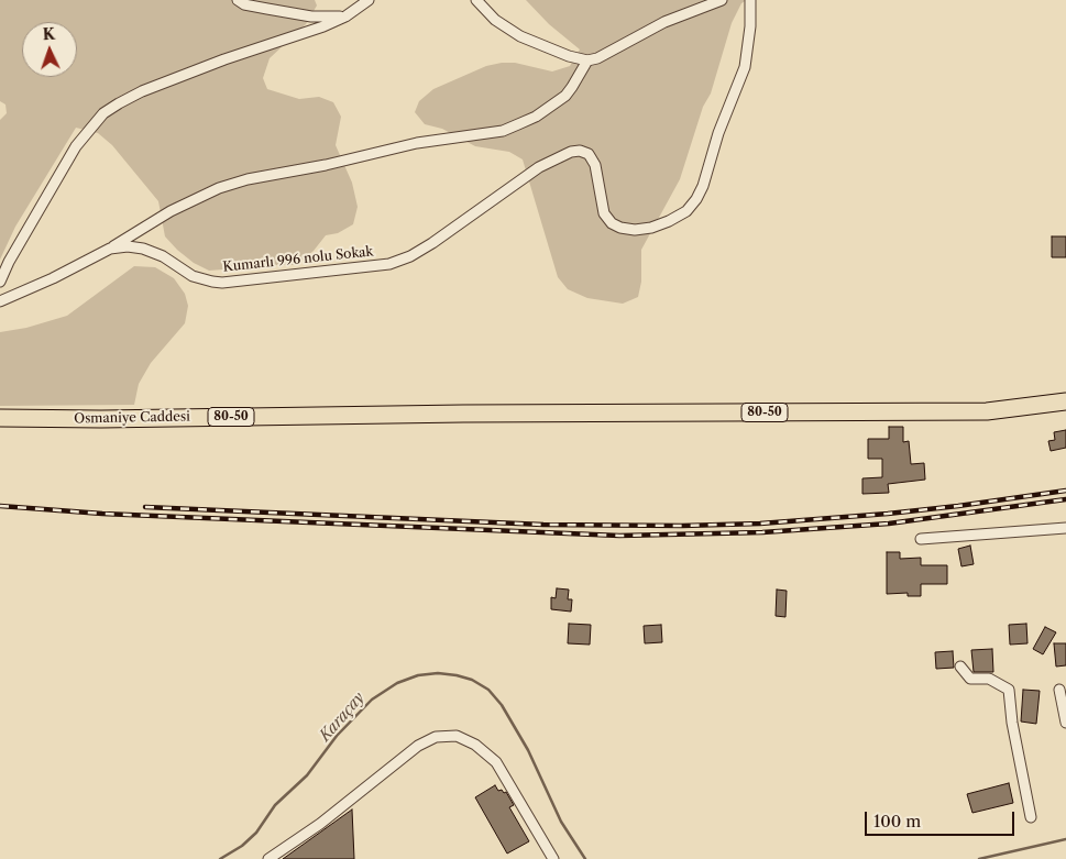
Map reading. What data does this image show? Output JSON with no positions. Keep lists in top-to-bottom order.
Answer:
{
  "streets": {
    "highway": ["80-50", "Osmaniye Caddesi"],
    "street": ["Kumarlı 996 nolu Sokak"]
  },
  "water": ["Karaçay"],
  "scale_bar": "100 m",
  "north": "top"
}
